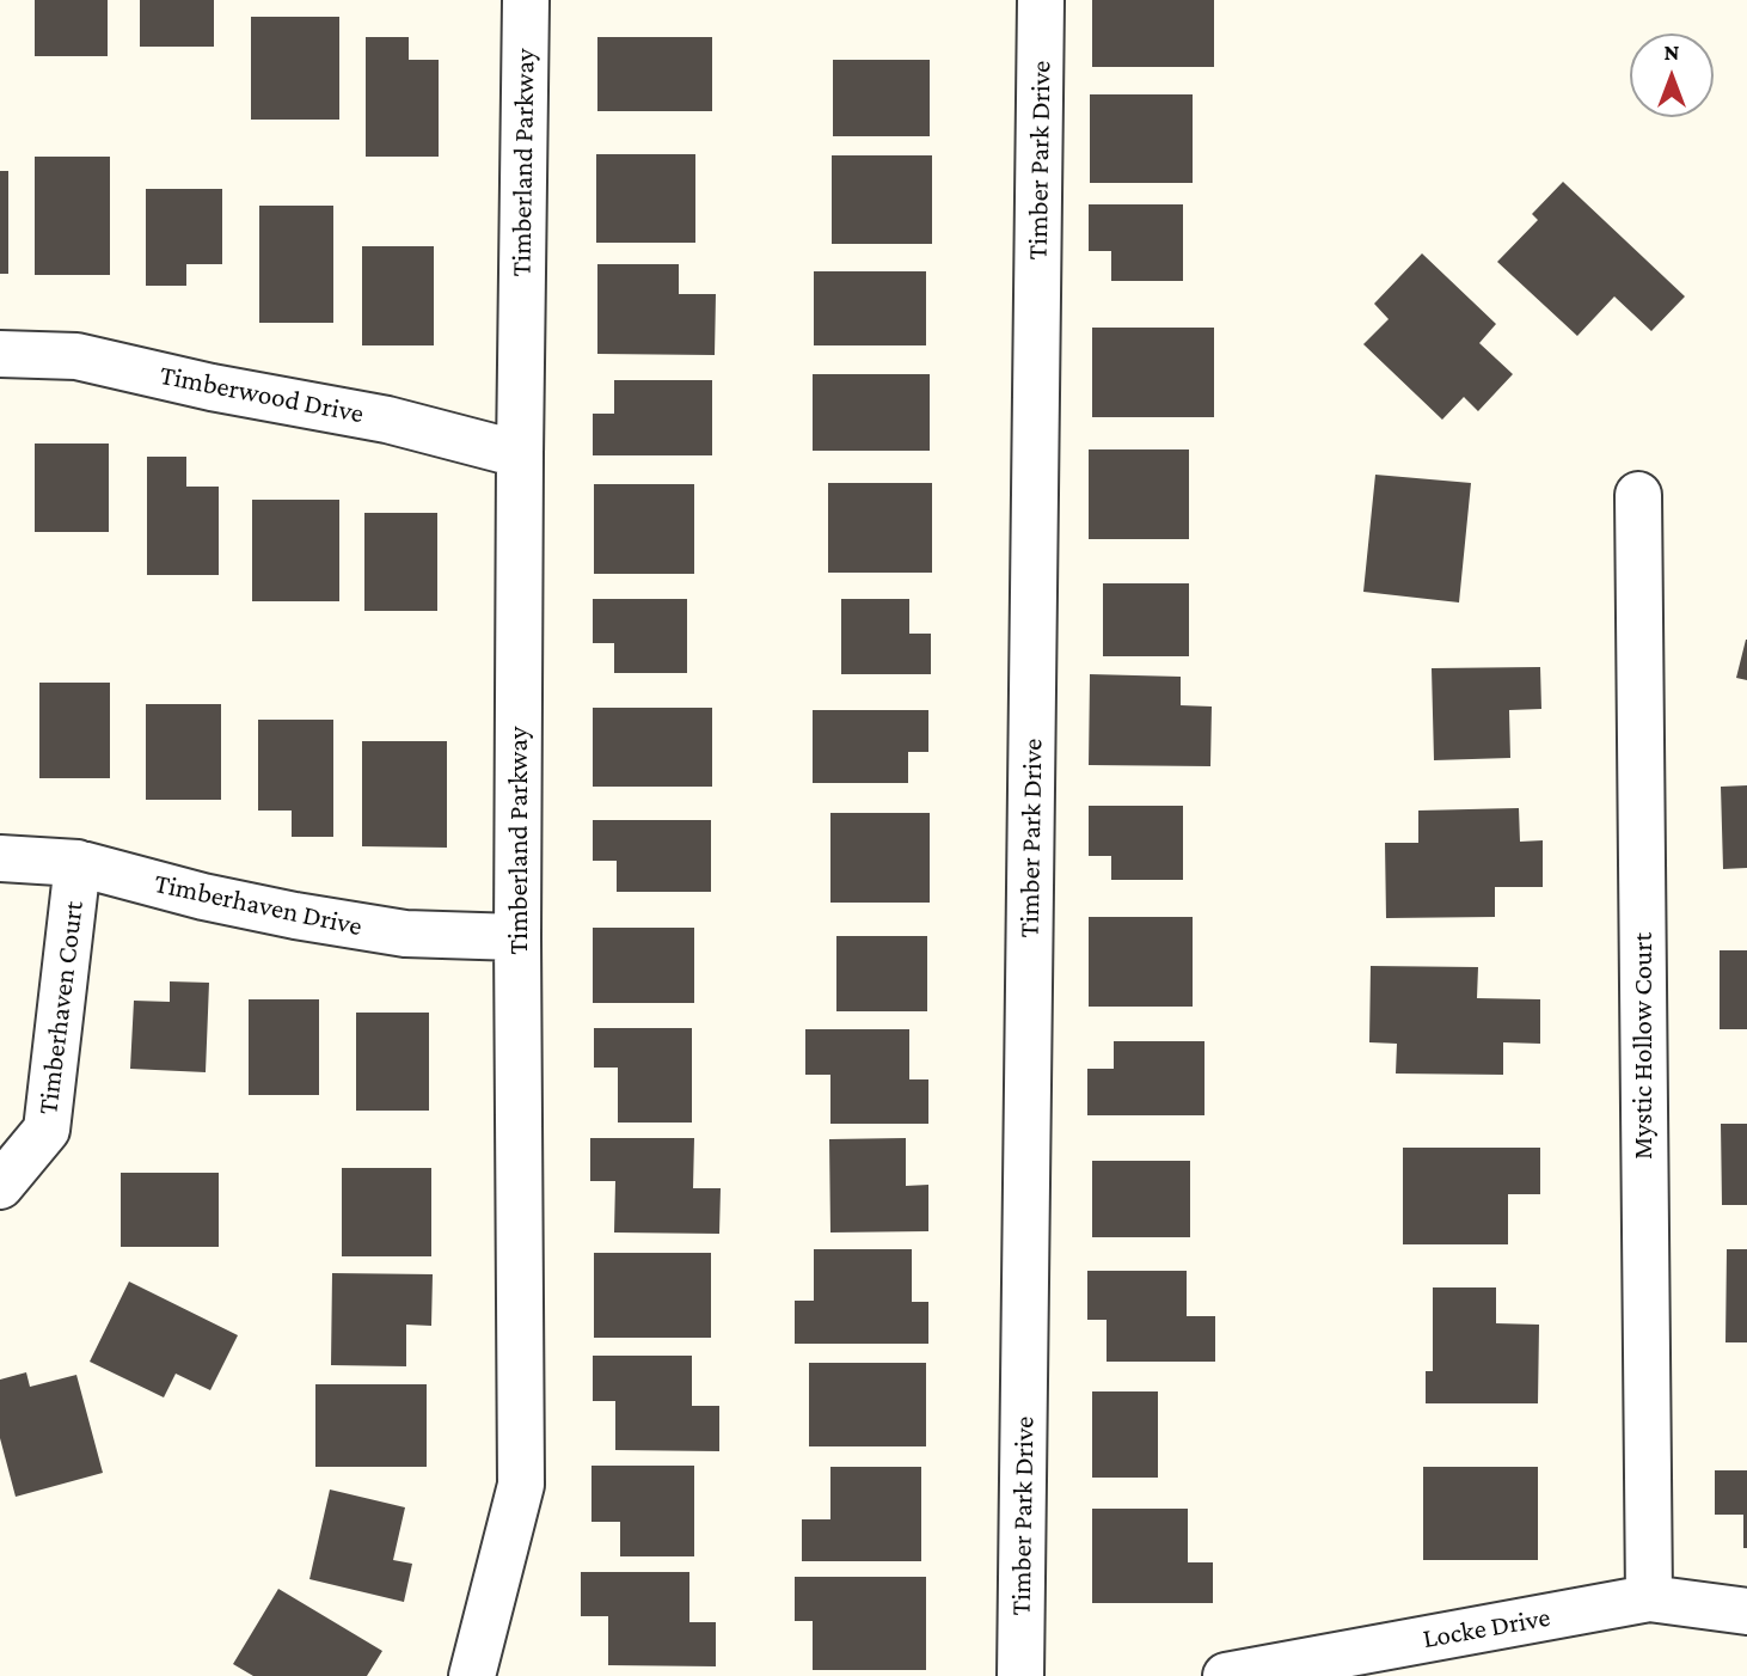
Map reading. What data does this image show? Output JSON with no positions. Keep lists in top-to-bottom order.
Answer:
{
  "streets": {
    "street": [
      "Timber Park Drive",
      "Timberland Parkway",
      "Timberwood Drive",
      "Timberhaven Drive",
      "Timberhaven Court",
      "Mystic Hollow Court",
      "Locke Drive"
    ]
  },
  "crossings": [
    ["Timberland Parkway", "Timberwood Drive"],
    ["Timberland Parkway", "Timberhaven Drive"],
    ["Timberhaven Drive", "Timberhaven Court"],
    ["Mystic Hollow Court", "Locke Drive"]
  ],
  "north": "top"
}
